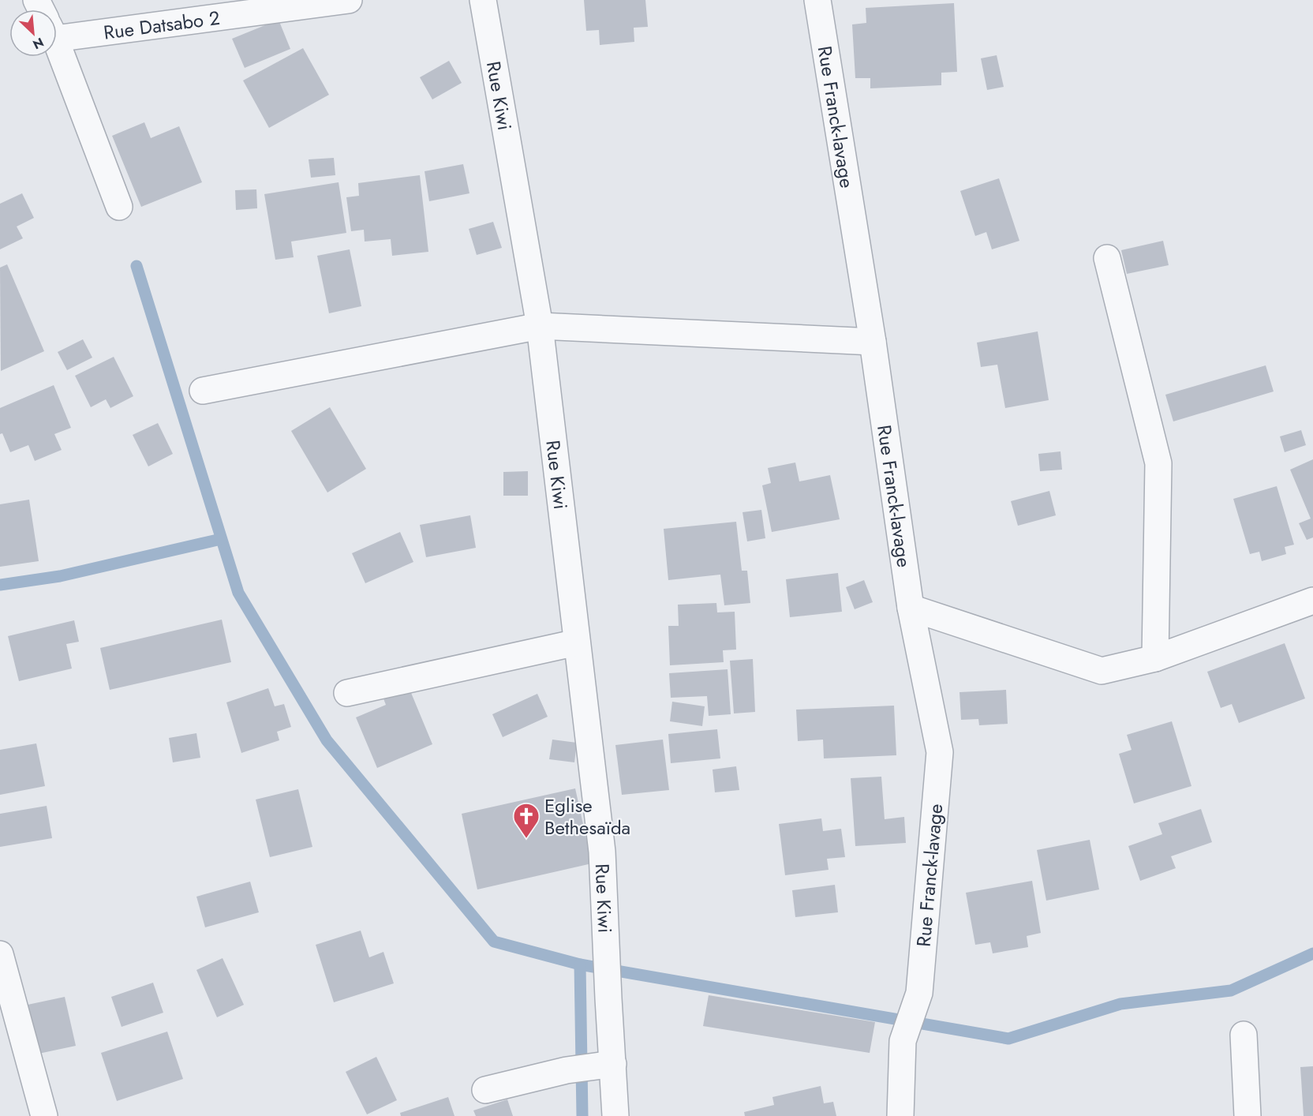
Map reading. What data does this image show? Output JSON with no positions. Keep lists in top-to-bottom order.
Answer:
{
  "streets": {
    "street": ["Rue Datsabo 2", "Rue Kiwi", "Rue Franck-lavage"]
  },
  "places": {
    "church": ["Eglise Bethesaïda"]
  },
  "north": "bottom right"
}
